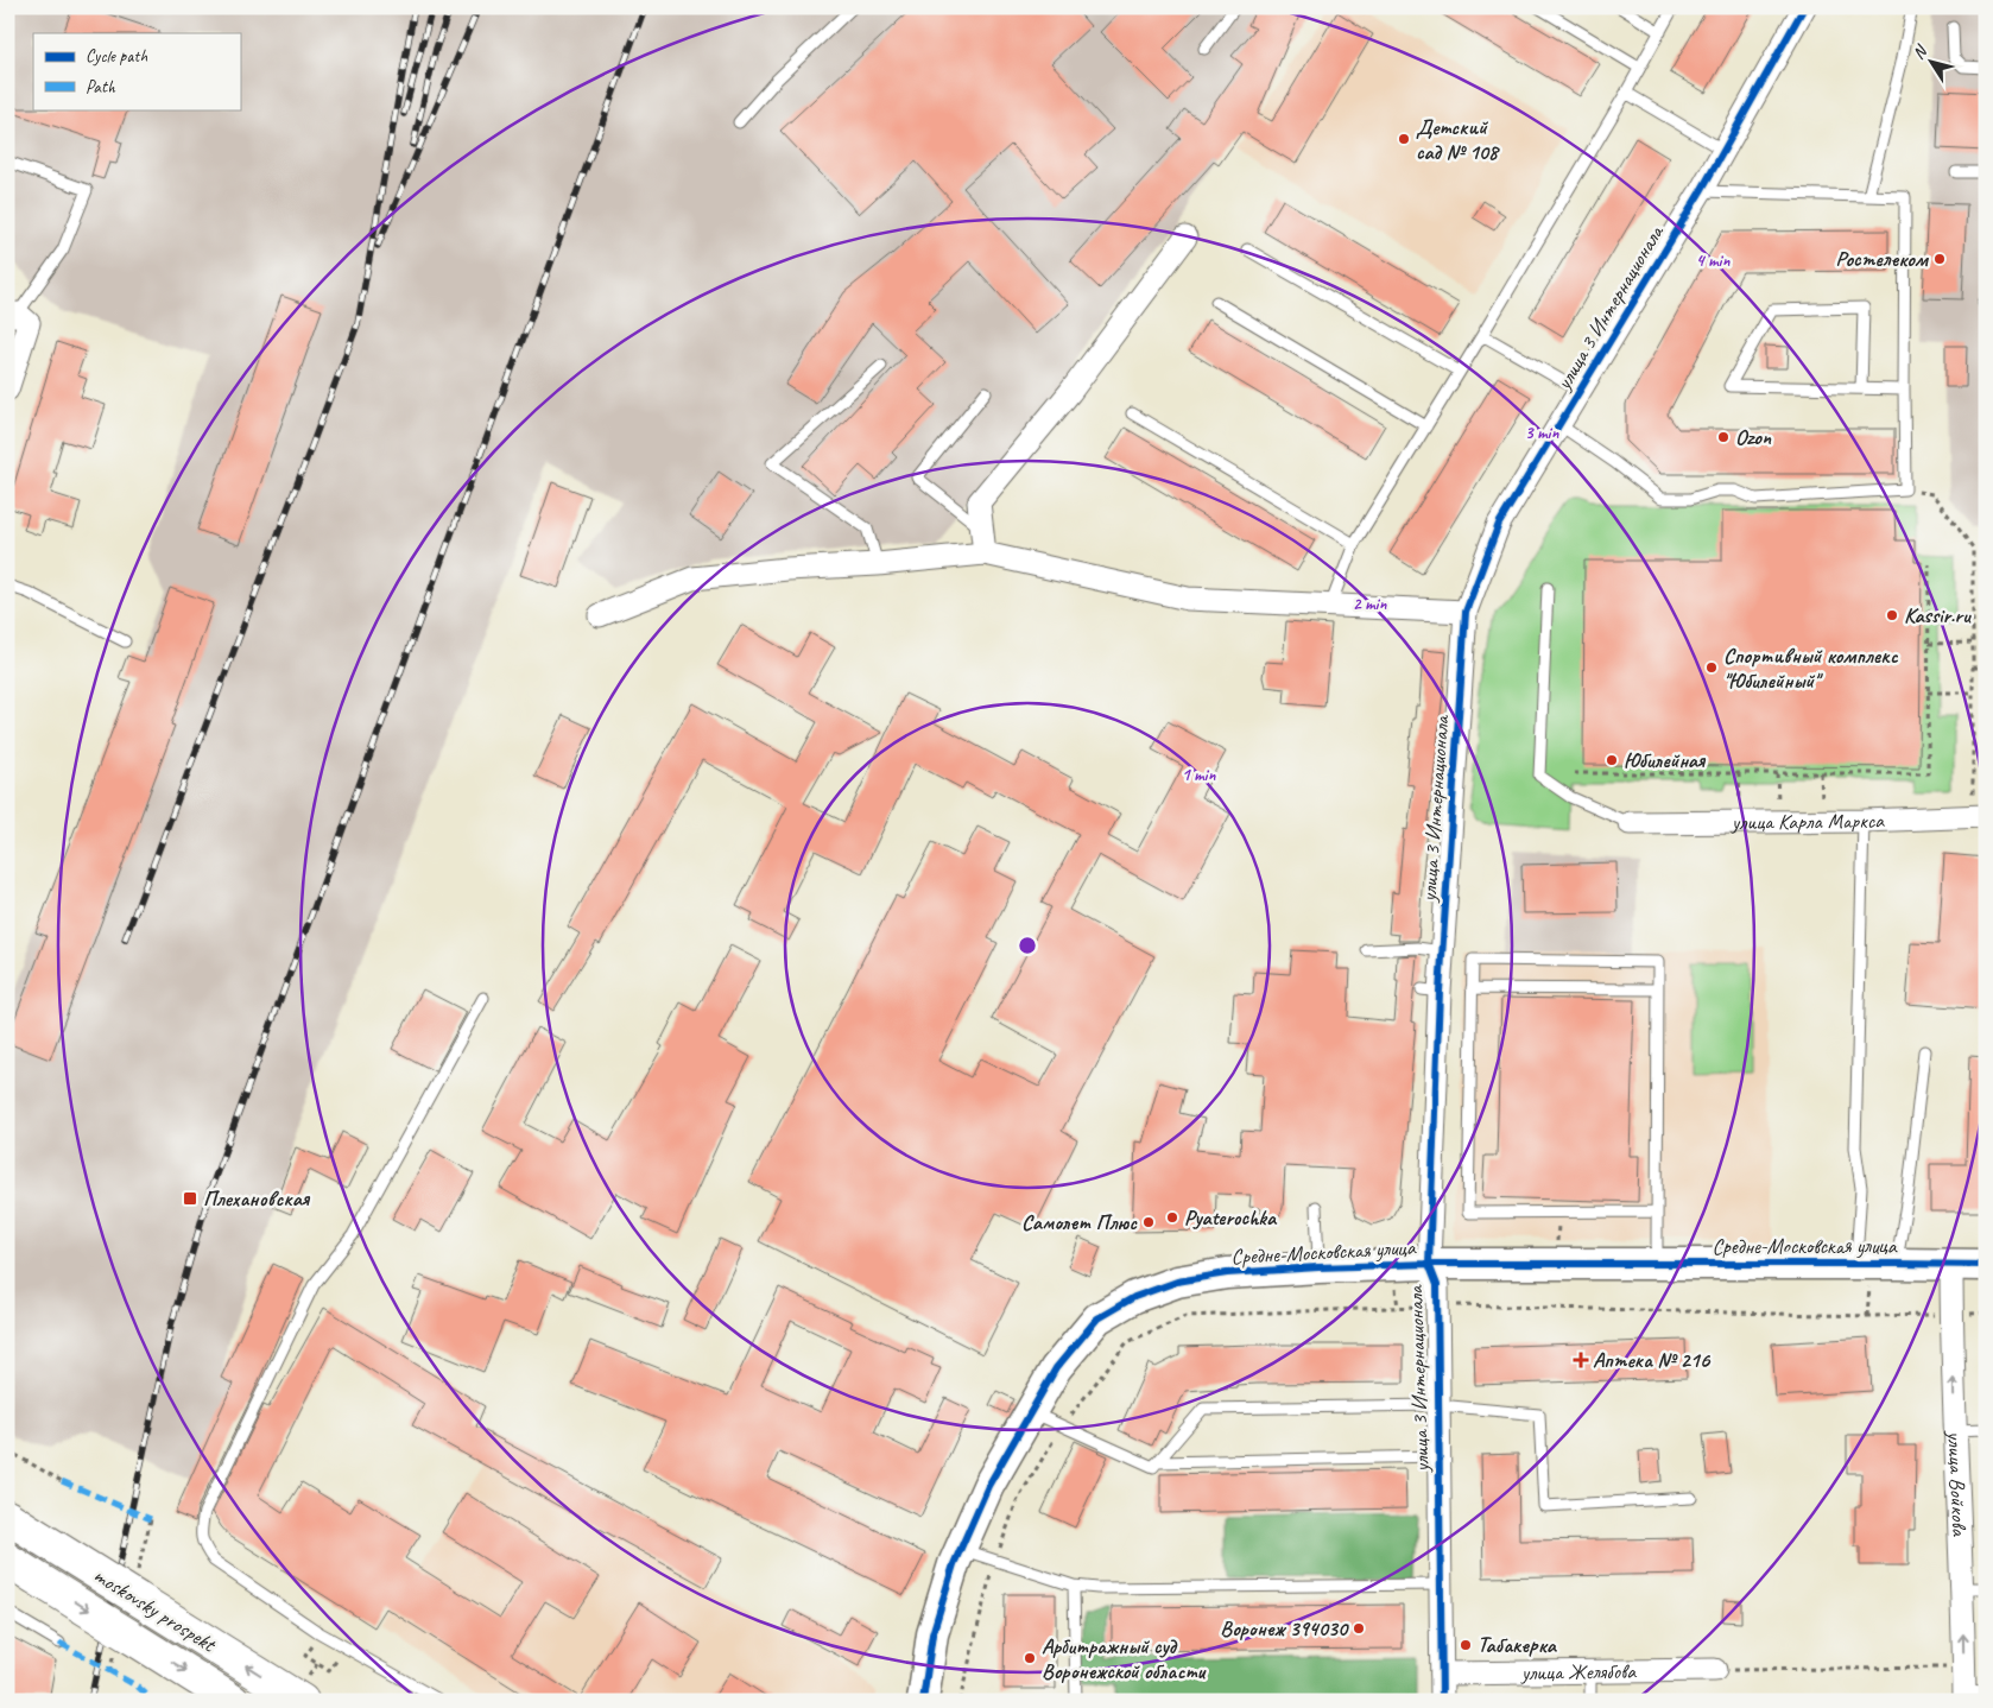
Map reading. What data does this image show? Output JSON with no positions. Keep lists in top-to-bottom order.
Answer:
{
  "streets": {
    "main road": ["moskovsky prospekt"],
    "street": [
      "улица 3 Интернационала",
      "улица Карла Маркса",
      "Средне-Московская улица",
      "улица Войкова",
      "улица Желябова"
    ]
  },
  "crossings": [
    ["улица 3 Интернационала", "Средне-Московская улица"],
    ["улица 3 Интернационала", "улица Желябова"],
    ["Средне-Московская улица", "улица Войкова"]
  ],
  "one_way": ["улица Войкова"],
  "places": {
    "other": [
      "Детский сад № 108",
      "Ростелеком",
      "Ozon",
      "Kassir.ru",
      "Спортивный комплекс \"Юбилейный\"",
      "Юбилейная",
      "Pyaterochka",
      "Самолет Плюс",
      "Воронеж 394030",
      "Табакерка",
      "Арбитражный суд Воронежской области"
    ],
    "transit": ["Плехановская"],
    "health": ["Аптека № 216"]
  },
  "legend": ["Cycle path", "Path"],
  "north": "top left",
  "rings": [
    "4 min",
    "3 min",
    "2 min",
    "1 min"
  ]
}
